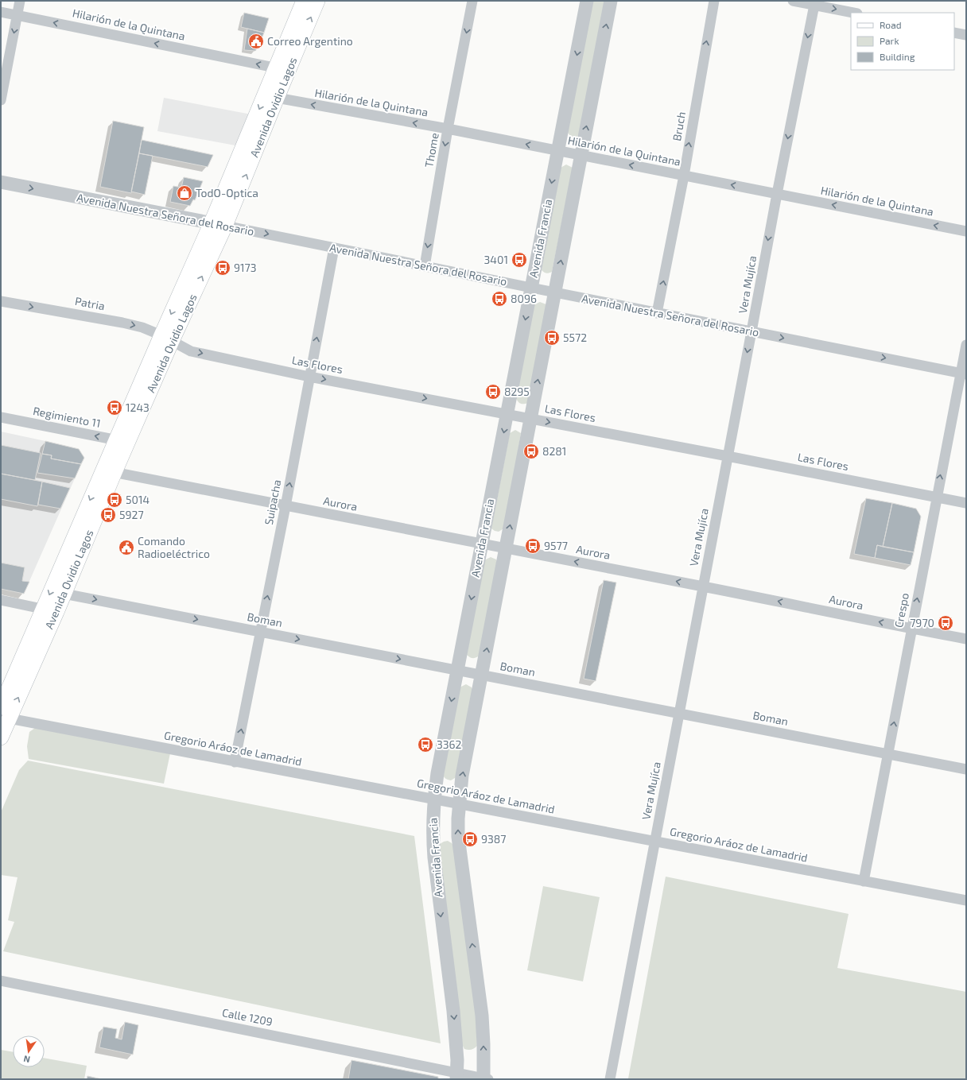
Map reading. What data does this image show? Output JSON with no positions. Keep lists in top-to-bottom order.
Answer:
{
  "streets": {
    "main road": ["Avenida Ovidio Lagos"],
    "street": [
      "Hilarión de la Quintana",
      "Bruch",
      "Thome",
      "Avenida Nuestra Señora del Rosario",
      "Avenida Francia",
      "Vera Mujíca",
      "Patria",
      "Las Flores",
      "Regimiento 11",
      "Suipacha",
      "Aurora",
      "Crespo",
      "Boman",
      "Gregorio Aráoz de Lamadrid",
      "Calle 1209"
    ]
  },
  "crossings": [
    ["Hilarión de la Quintana", "Avenida Ovidio Lagos"],
    ["Hilarión de la Quintana", "Bruch"],
    ["Hilarión de la Quintana", "Thome"],
    ["Hilarión de la Quintana", "Avenida Francia"],
    ["Hilarión de la Quintana", "Vera Mujíca"],
    ["Avenida Ovidio Lagos", "Avenida Nuestra Señora del Rosario"],
    ["Avenida Ovidio Lagos", "Patria"],
    ["Avenida Ovidio Lagos", "Las Flores"],
    ["Avenida Ovidio Lagos", "Regimiento 11"],
    ["Avenida Ovidio Lagos", "Aurora"],
    ["Avenida Ovidio Lagos", "Boman"],
    ["Avenida Ovidio Lagos", "Gregorio Aráoz de Lamadrid"],
    ["Bruch", "Avenida Nuestra Señora del Rosario"],
    ["Thome", "Avenida Nuestra Señora del Rosario"],
    ["Avenida Nuestra Señora del Rosario", "Avenida Francia"],
    ["Avenida Nuestra Señora del Rosario", "Vera Mujíca"],
    ["Avenida Nuestra Señora del Rosario", "Suipacha"],
    ["Avenida Nuestra Señora del Rosario", "Crespo"],
    ["Avenida Francia", "Las Flores"],
    ["Avenida Francia", "Aurora"],
    ["Avenida Francia", "Boman"],
    ["Avenida Francia", "Gregorio Aráoz de Lamadrid"],
    ["Avenida Francia", "Calle 1209"],
    ["Vera Mujíca", "Las Flores"],
    ["Vera Mujíca", "Aurora"],
    ["Vera Mujíca", "Boman"],
    ["Vera Mujíca", "Gregorio Aráoz de Lamadrid"],
    ["Patria", "Las Flores"],
    ["Las Flores", "Suipacha"],
    ["Las Flores", "Crespo"],
    ["Suipacha", "Aurora"],
    ["Suipacha", "Boman"],
    ["Suipacha", "Gregorio Aráoz de Lamadrid"],
    ["Aurora", "Crespo"],
    ["Crespo", "Boman"],
    ["Crespo", "Gregorio Aráoz de Lamadrid"]
  ],
  "one_way": [
    "Hilarión de la Quintana",
    "Bruch",
    "Thome",
    "Avenida Nuestra Señora del Rosario",
    "Vera Mujíca",
    "Patria",
    "Las Flores",
    "Regimiento 11",
    "Suipacha",
    "Aurora",
    "Crespo",
    "Boman"
  ],
  "places": {
    "public building": ["Correo Argentino", "Comando Radioeléctrico"],
    "shop": ["TodO-Optica"],
    "bus stop": [
      "3401",
      "9173",
      "8096",
      "5572",
      "8295",
      "1243",
      "8281",
      "5014",
      "5927",
      "9577",
      "7970",
      "3362",
      "9387"
    ]
  },
  "legend": ["Road", "Park", "Building"],
  "north": "bottom"
}
